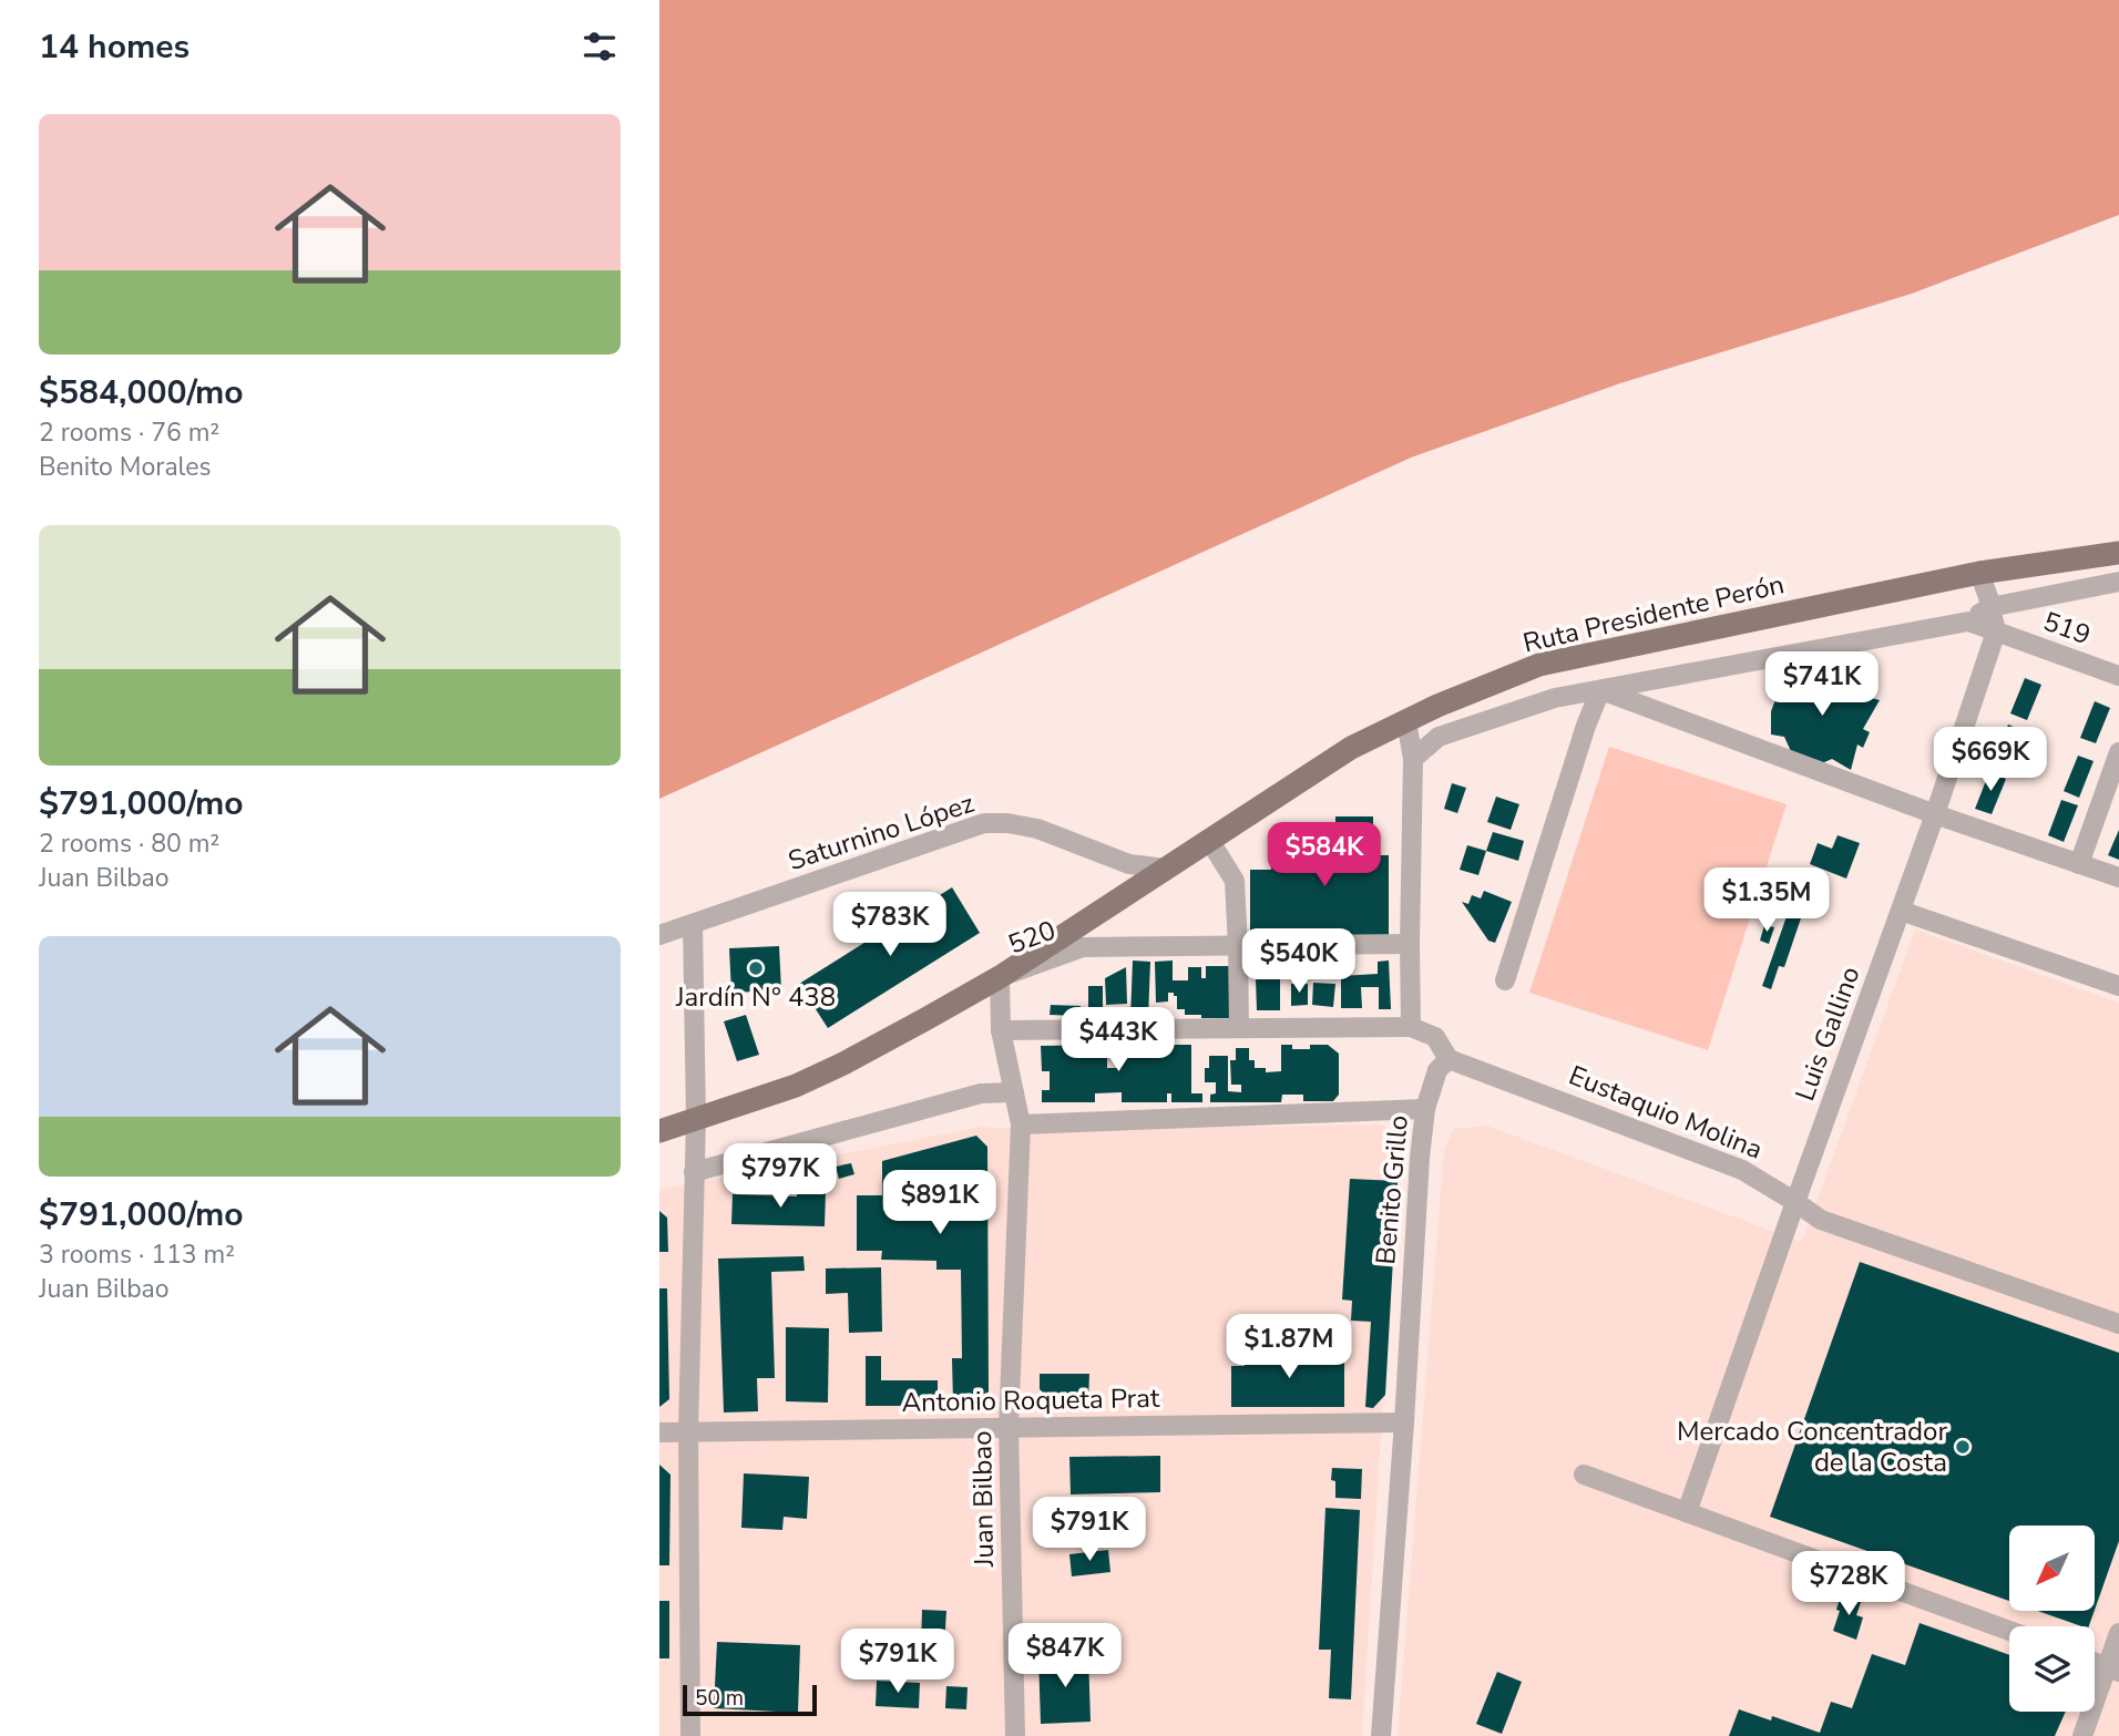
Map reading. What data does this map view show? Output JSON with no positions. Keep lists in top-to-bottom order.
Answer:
{
  "streets": {
    "main road": ["Ruta Presidente Perón"],
    "street": [
      "519",
      "Saturnino López",
      "520",
      "Luis Gallino",
      "Eustaquio Molina",
      "Benito Grillo",
      "Antonio Roqueta Prat",
      "Juan Bilbao"
    ]
  },
  "crossings": [
    ["Ruta Presidente Perón", "Saturnino López"],
    ["Ruta Presidente Perón", "520"],
    ["Ruta Presidente Perón", "Juan Bilbao"],
    ["519", "Luis Gallino"],
    ["520", "Juan Bilbao"],
    ["Luis Gallino", "Eustaquio Molina"],
    ["Eustaquio Molina", "Benito Grillo"],
    ["Benito Grillo", "Antonio Roqueta Prat"],
    ["Antonio Roqueta Prat", "Juan Bilbao"]
  ],
  "places": ["Jardín N° 438", "Mercado Concentrador de la Costa"],
  "scale_bar": "50 m",
  "north": "bottom left",
  "page": {
    "heading": "14 homes",
    "list": [
      {
        "name": "$584,000/mo",
        "note": "2 rooms · 76 m² · Benito Morales"
      },
      {
        "name": "$791,000/mo",
        "note": "2 rooms · 80 m² · Juan Bilbao"
      },
      {
        "name": "$791,000/mo",
        "note": "3 rooms · 113 m² · Juan Bilbao"
      }
    ],
    "price": [
      "$741K",
      "$669K",
      "$584K",
      "$1.35M",
      "$783K",
      "$540K",
      "$443K",
      "$797K",
      "$891K",
      "$1.87M",
      "$791K",
      "$728K",
      "$847K",
      "$791K"
    ],
    "scale": "50 m"
  }
}
